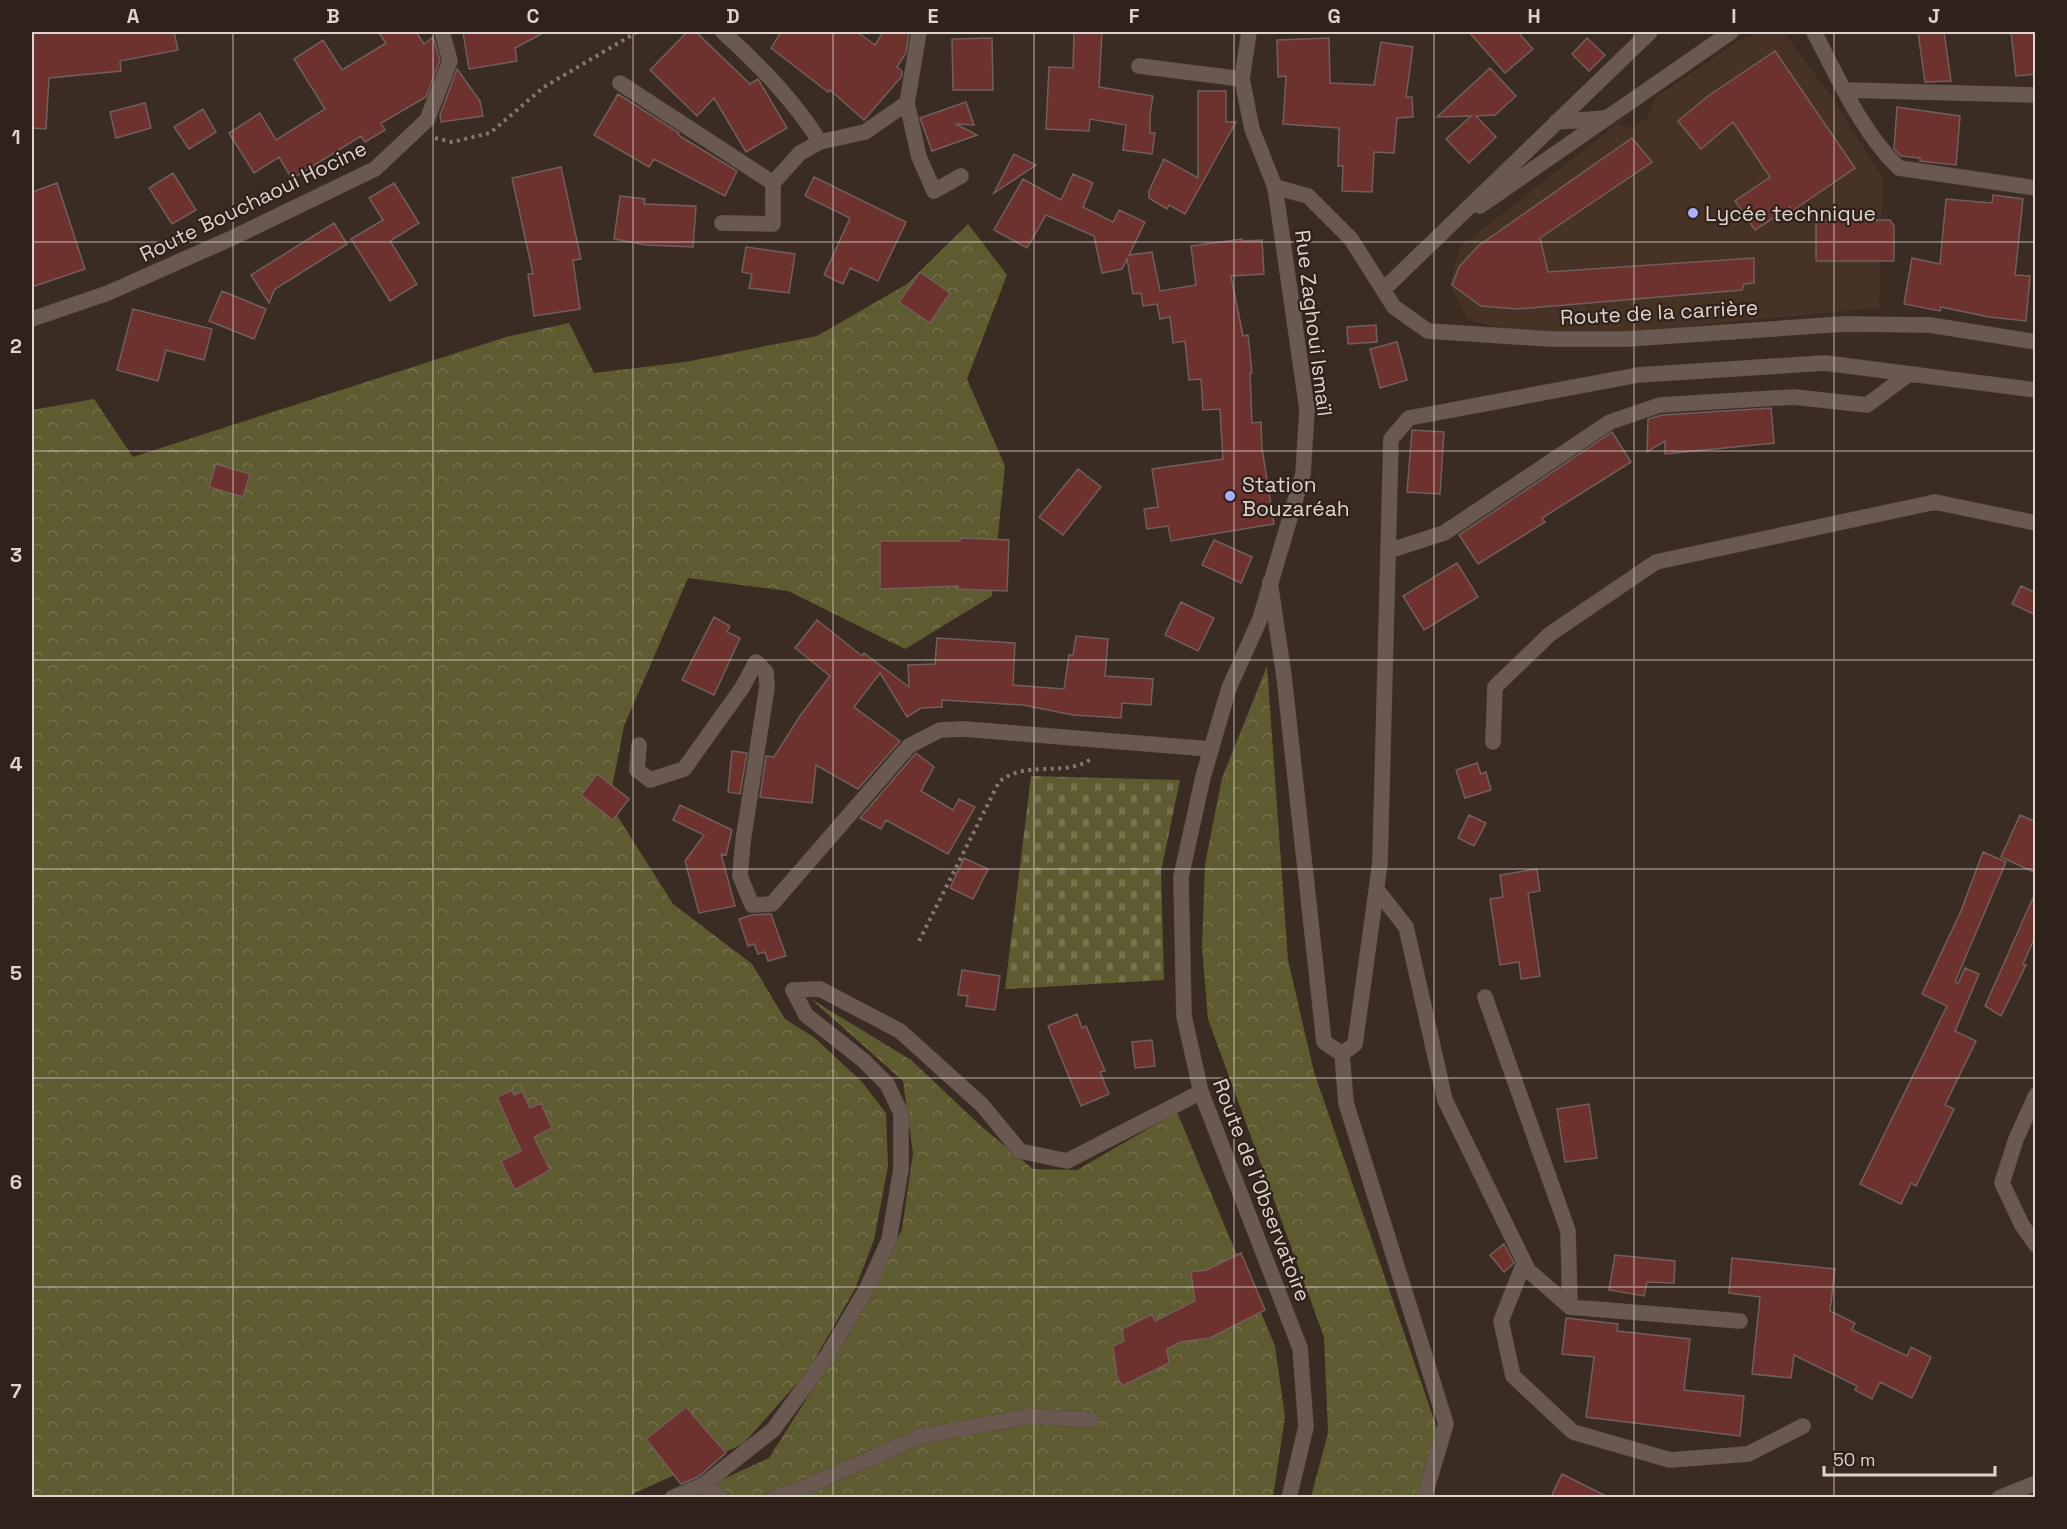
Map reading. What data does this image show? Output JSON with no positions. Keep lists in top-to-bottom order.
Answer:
{
  "streets": {
    "street": [
      "Route Bouchaoui Hocine",
      "Route de la carrière",
      "Rue Zaghoui Ismaïl",
      "Route de l'Observatoire"
    ]
  },
  "crossings": [
    ["Route de la carrière", "Rue Zaghoui Ismaïl"],
    ["Rue Zaghoui Ismaïl", "Route de l'Observatoire"]
  ],
  "places": ["Lycée technique", "Station Bouzaréah"],
  "scale_bar": "50 m",
  "grid": {
    "columns": [
      "A",
      "B",
      "C",
      "D",
      "E",
      "F",
      "G",
      "H",
      "I",
      "J"
    ],
    "rows": [
      "1",
      "2",
      "3",
      "4",
      "5",
      "6",
      "7"
    ]
  }
}
